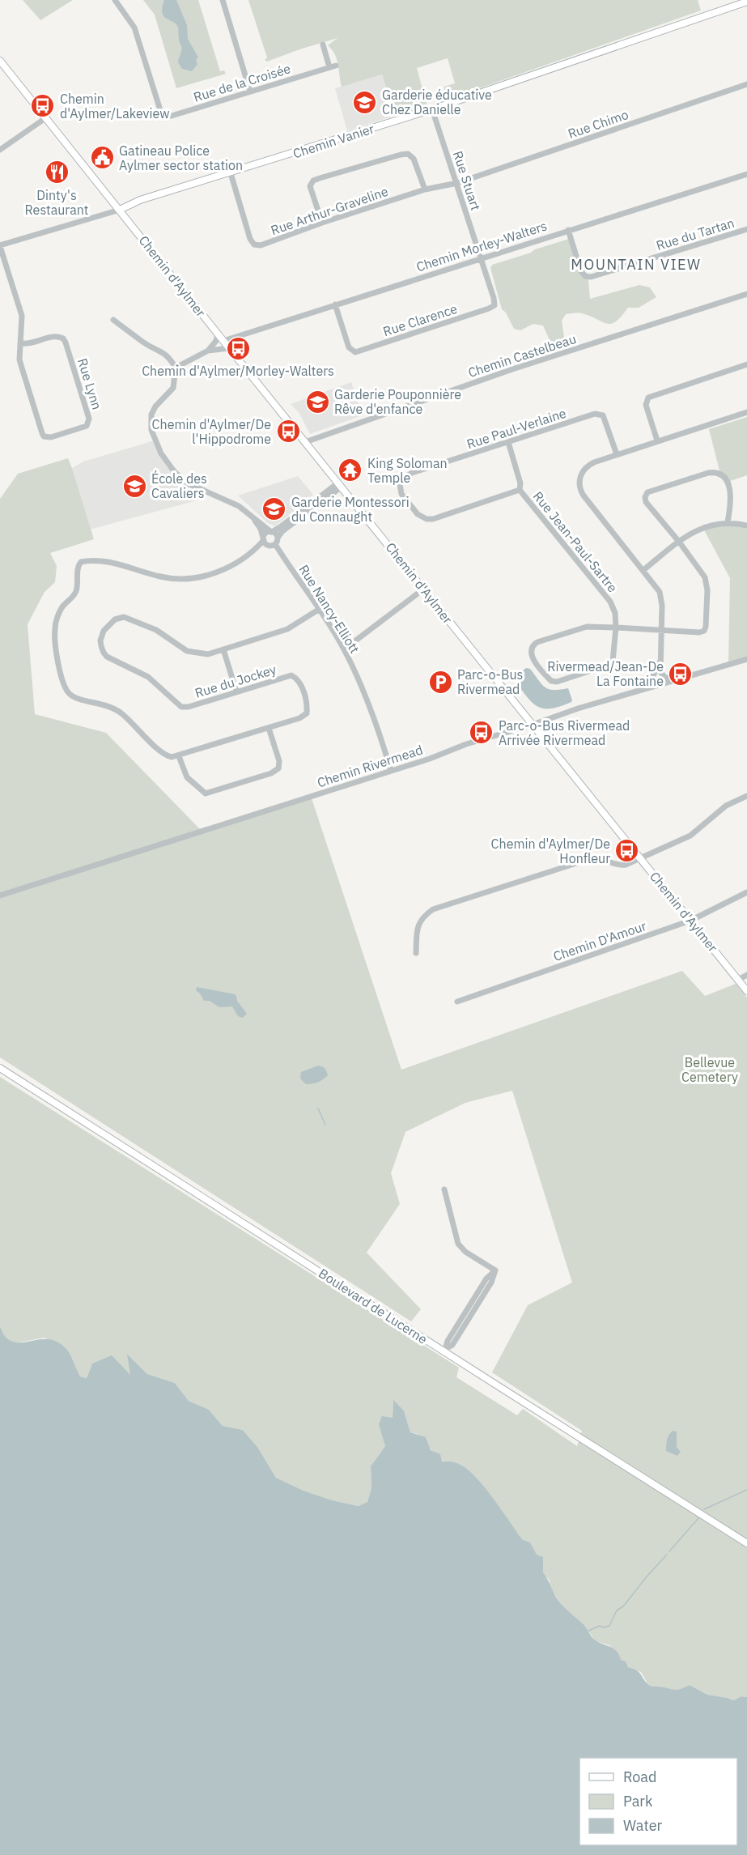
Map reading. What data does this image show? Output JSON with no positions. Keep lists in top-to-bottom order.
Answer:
{
  "streets": {
    "main road": ["Chemin Vanier", "Chemin d'Aylmer", "Boulevard de Lucerne"],
    "street": [
      "Rue de la Croisée",
      "Rue Chimo",
      "Rue Stuart",
      "Rue Arthur-Graveline",
      "Rue du Tartan",
      "Chemin Morley-Walters",
      "Rue Clarence",
      "Chemin Castelbeau",
      "Rue Lynn",
      "Rue Paul-Verlaine",
      "Rue Jean-Paul-Sartre",
      "Rue Nancy-Elliott",
      "Rue du Jockey",
      "Chemin Rivermead",
      "Chemin D'Amour"
    ]
  },
  "crossings": [
    ["Rue Chimo", "Rue Stuart"],
    ["Rue Chimo", "Rue Arthur-Graveline"],
    ["Chemin Vanier", "Rue Stuart"],
    ["Chemin Vanier", "Rue Arthur-Graveline"],
    ["Chemin Vanier", "Chemin d'Aylmer"],
    ["Chemin Vanier", "Rue Lynn"],
    ["Rue Stuart", "Rue Arthur-Graveline"],
    ["Rue Stuart", "Chemin Morley-Walters"],
    ["Rue Stuart", "Rue Clarence"],
    ["Rue du Tartan", "Chemin Morley-Walters"],
    ["Chemin Morley-Walters", "Chemin d'Aylmer"],
    ["Chemin Morley-Walters", "Rue Clarence"],
    ["Chemin d'Aylmer", "Chemin Castelbeau"],
    ["Chemin d'Aylmer", "Chemin Rivermead"],
    ["Chemin d'Aylmer", "Chemin D'Amour"],
    ["Rue Paul-Verlaine", "Rue Jean-Paul-Sartre"],
    ["Rue Nancy-Elliott", "Rue du Jockey"],
    ["Rue Nancy-Elliott", "Chemin Rivermead"]
  ],
  "districts": ["MOUNTAIN VIEW"],
  "parks": ["Bellevue Cemetery"],
  "places": {
    "school or university": [
      "Garderie éducative Chez Danielle",
      "Garderie Pouponnière Rêve d'enfance",
      "École des Cavaliers",
      "Garderie Montessori du Connaught"
    ],
    "bus stop": [
      "Chemin d'Aylmer/Lakeview",
      "Chemin d'Aylmer/Morley-Walters",
      "Chemin d'Aylmer/De l'Hippodrome",
      "Rivermead/Jean-De La Fontaine",
      "Parc-o-Bus Rivermead Arrivée Rivermead",
      "Chemin d'Aylmer/De Honfleur"
    ],
    "public building": ["Gatineau Police Aylmer sector station"],
    "restaurant": ["Dinty's Restaurant"],
    "temple": ["King Soloman Temple"],
    "parking": ["Parc-o-Bus Rivermead"]
  },
  "legend": ["Road", "Park", "Water"]
}
